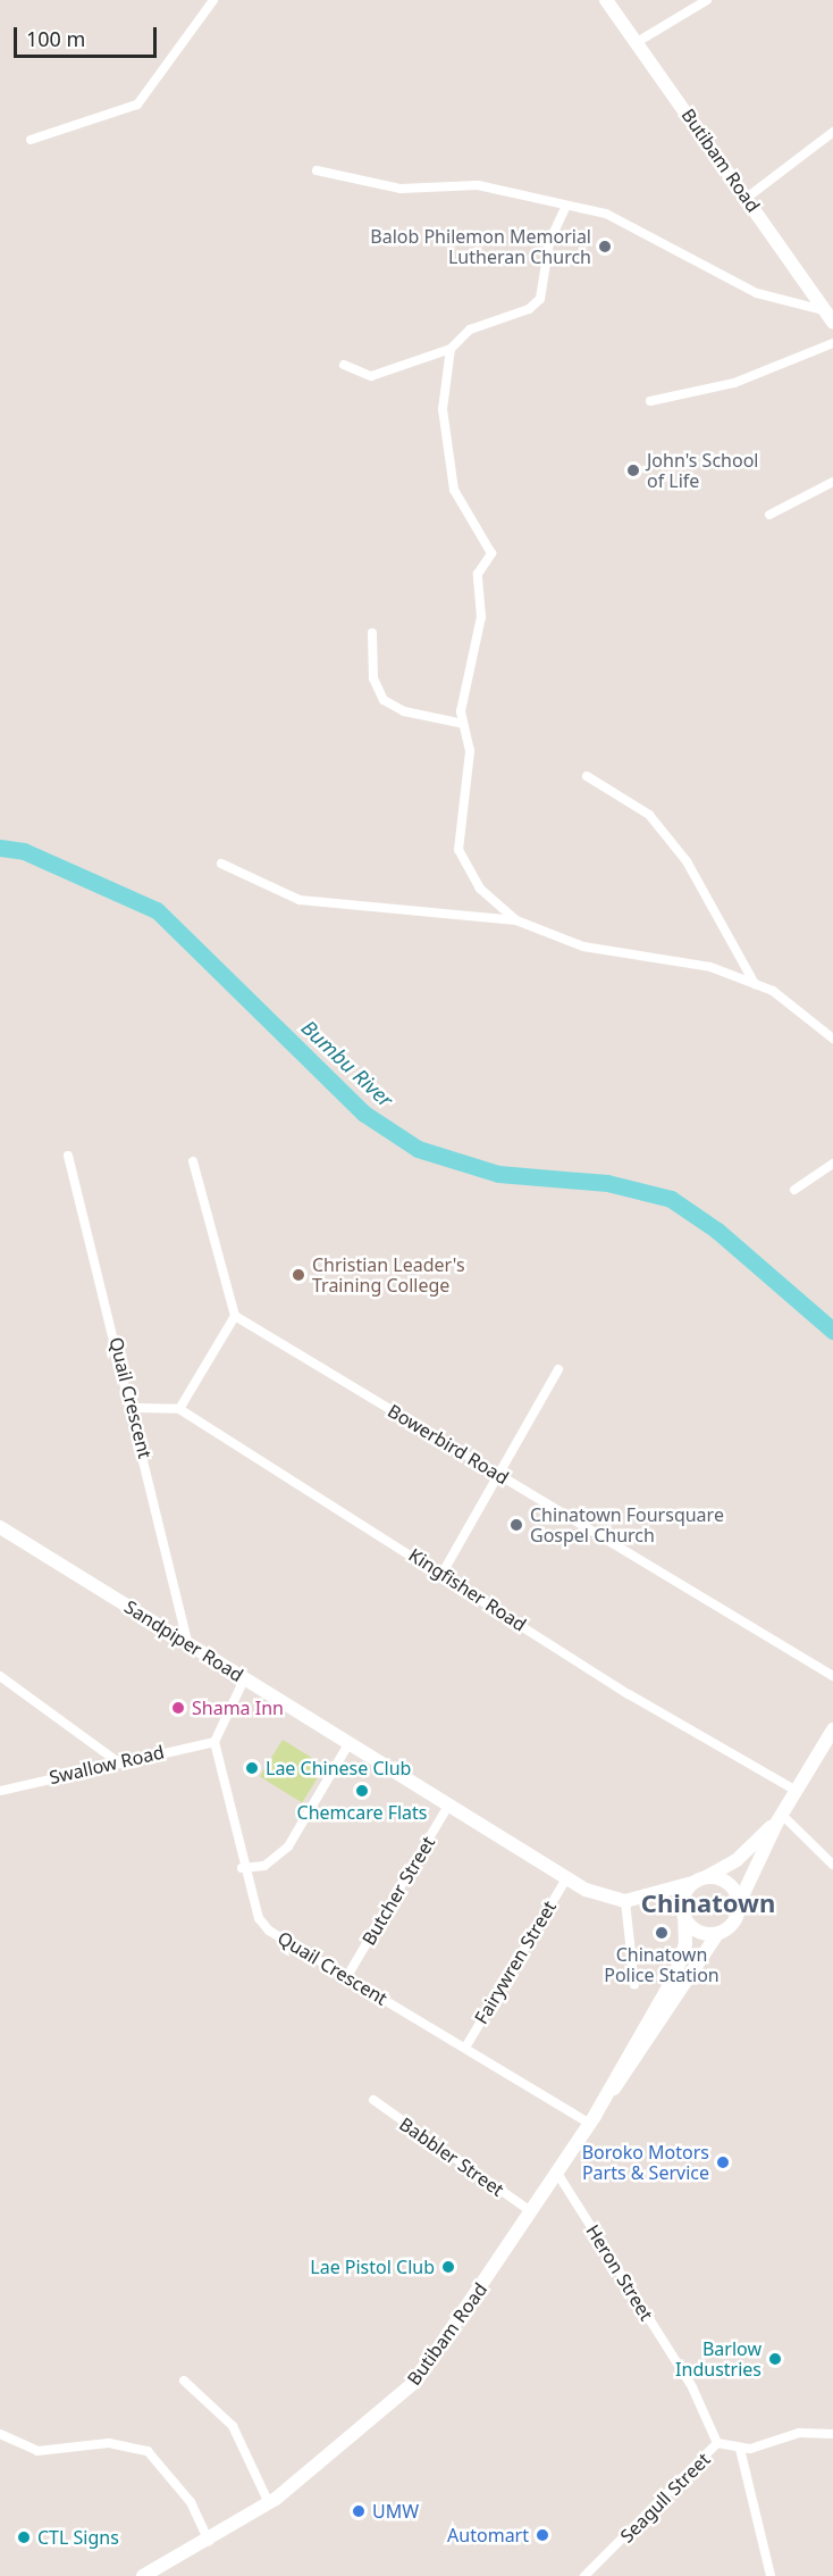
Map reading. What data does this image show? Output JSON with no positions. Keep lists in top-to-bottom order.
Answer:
{
  "streets": {
    "main road": ["Butibam Road", "Sandpiper Road"],
    "street": [
      "Quail Crescent",
      "Bowerbird Road",
      "Kingfisher Road",
      "Swallow Road",
      "Butcher Street",
      "Fairywren Street",
      "Babbler Street",
      "Heron Street",
      "Seagull Street"
    ]
  },
  "crossings": [
    ["Butibam Road", "Quail Crescent"],
    ["Butibam Road", "Babbler Street"],
    ["Butibam Road", "Heron Street"],
    ["Quail Crescent", "Sandpiper Road"],
    ["Quail Crescent", "Swallow Road"],
    ["Quail Crescent", "Butcher Street"],
    ["Quail Crescent", "Fairywren Street"],
    ["Sandpiper Road", "Butcher Street"],
    ["Sandpiper Road", "Fairywren Street"],
    ["Heron Street", "Seagull Street"]
  ],
  "districts": ["Chinatown"],
  "water": ["Bumbu River"],
  "places": [
    "Balob Philemon Memorial Lutheran Church",
    "John's School of Life",
    "Christian Leader's Training College",
    "Chinatown Foursquare Gospel Church",
    "Shama Inn",
    "Lae Chinese Club",
    "Chemcare Flats",
    "Chinatown Police Station",
    "Boroko Motors Parts & Service",
    "Lae Pistol Club",
    "Barlow Industries",
    "UMW",
    "Automart",
    "CTL Signs"
  ],
  "scale_bar": "100 m"
}
